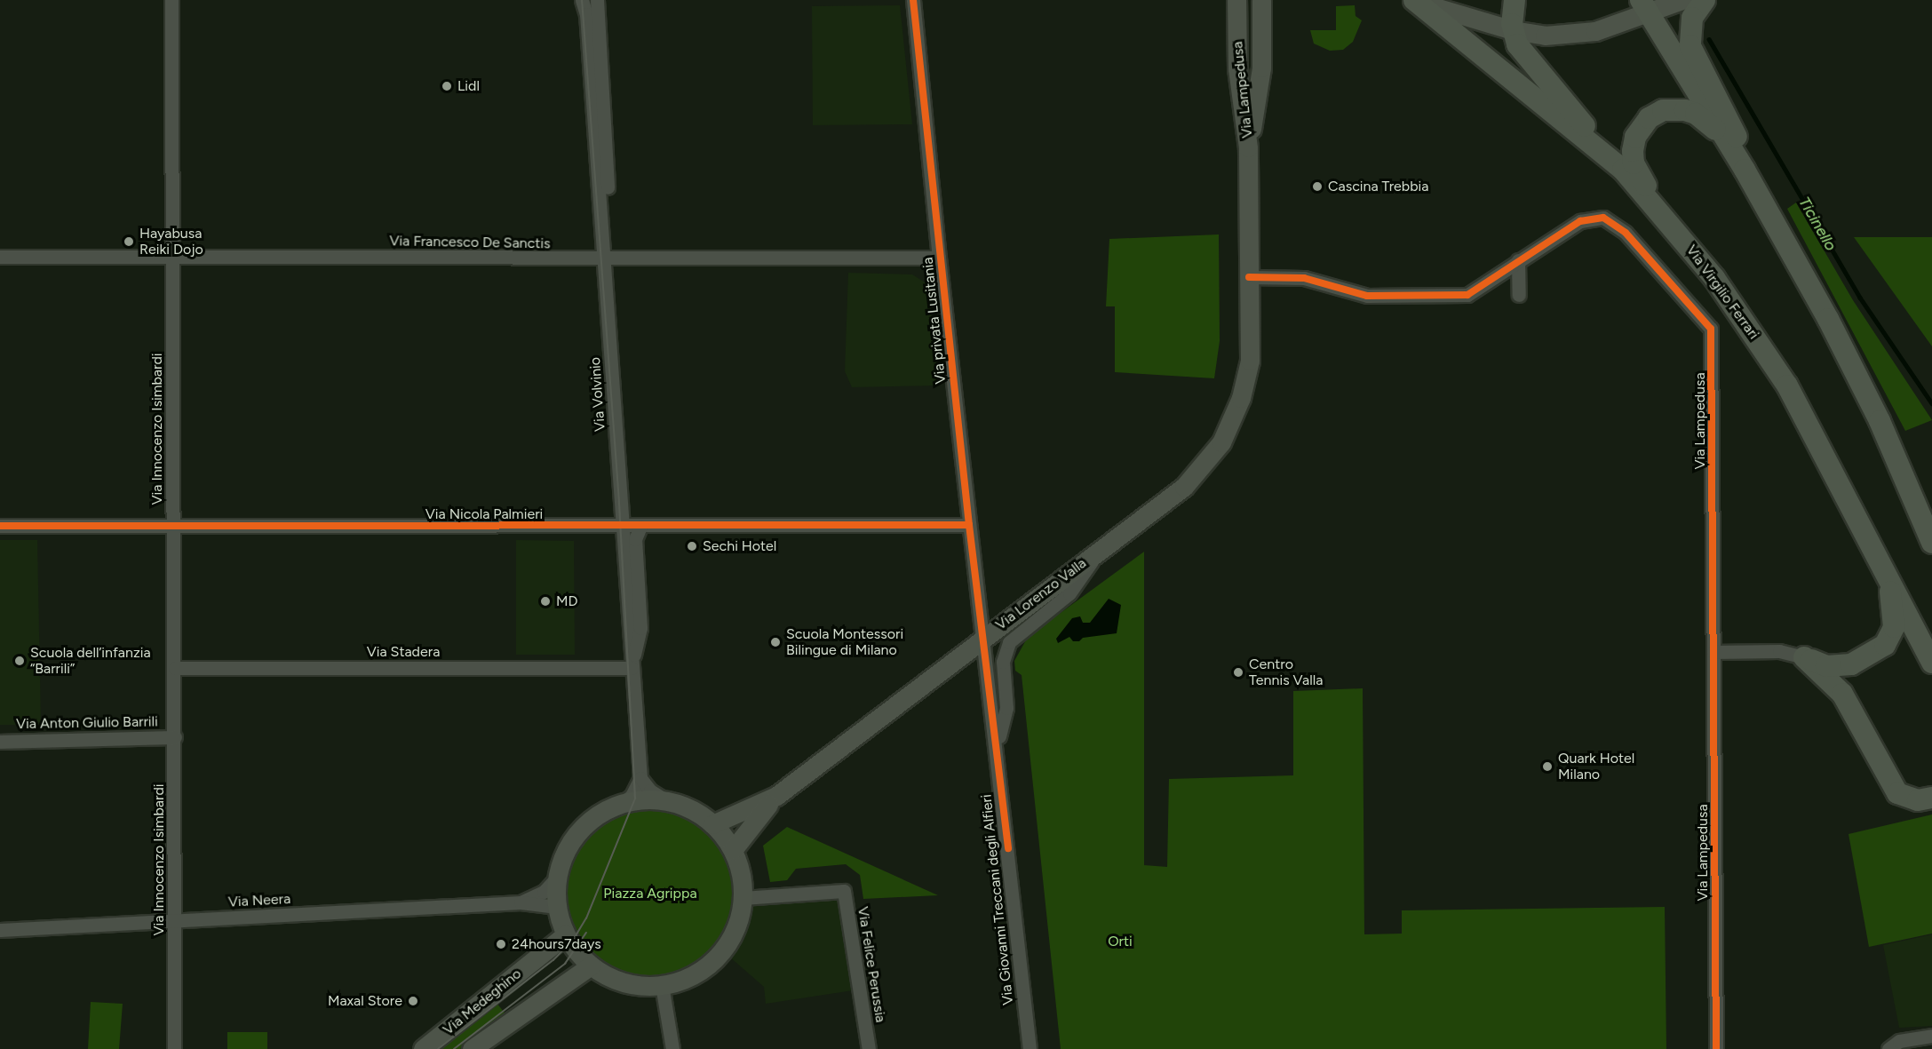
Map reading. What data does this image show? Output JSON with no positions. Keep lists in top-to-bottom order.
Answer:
{
  "streets": {
    "main road": [
      "Via Lampedusa",
      "Via Virgilio Ferrari",
      "Via Lorenzo Valla",
      "Via Medeghino"
    ],
    "street": [
      "Via Francesco De Sanctis",
      "Via privata Lusitania",
      "Via Volvinio",
      "Via Innocenzo Isimbardi",
      "Via Nicola Palmieri",
      "Via Stadera",
      "Via Anton Giulio Barrili",
      "Via Giovanni Treccani degli Alfieri",
      "Via Neera",
      "Via Felice Perussia"
    ]
  },
  "crossings": [
    ["Via Lampedusa", "Via Lorenzo Valla"],
    ["Via Francesco De Sanctis", "Via privata Lusitania"],
    ["Via Francesco De Sanctis", "Via Volvinio"],
    ["Via Francesco De Sanctis", "Via Innocenzo Isimbardi"],
    ["Via privata Lusitania", "Via Nicola Palmieri"],
    ["Via privata Lusitania", "Via Lorenzo Valla"],
    ["Via privata Lusitania", "Via Giovanni Treccani degli Alfieri"],
    ["Via Volvinio", "Via Nicola Palmieri"],
    ["Via Volvinio", "Via Stadera"],
    ["Via Innocenzo Isimbardi", "Via Nicola Palmieri"],
    ["Via Innocenzo Isimbardi", "Via Stadera"],
    ["Via Innocenzo Isimbardi", "Via Anton Giulio Barrili"],
    ["Via Innocenzo Isimbardi", "Via Neera"],
    ["Via Lorenzo Valla", "Via Giovanni Treccani degli Alfieri"],
    ["Via Lorenzo Valla", "Via Neera"],
    ["Via Lorenzo Valla", "Via Felice Perussia"],
    ["Via Lorenzo Valla", "Via Medeghino"],
    ["Via Neera", "Via Felice Perussia"],
    ["Via Neera", "Via Medeghino"],
    ["Via Felice Perussia", "Via Medeghino"]
  ],
  "water": ["Ticinello"],
  "parks": ["Piazza Agrippa", "Orti"],
  "places": [
    "Lidl",
    "Cascina Trebbia",
    "Hayabusa Reiki Dojo",
    "Sechi Hotel",
    "MD",
    "Scuola Montessori Bilingue di Milano",
    "Scuola dell’infanzia “Barrili”",
    "Centro Tennis Valla",
    "Quark Hotel Milano",
    "24hours7days",
    "Maxal Store"
  ]
}
